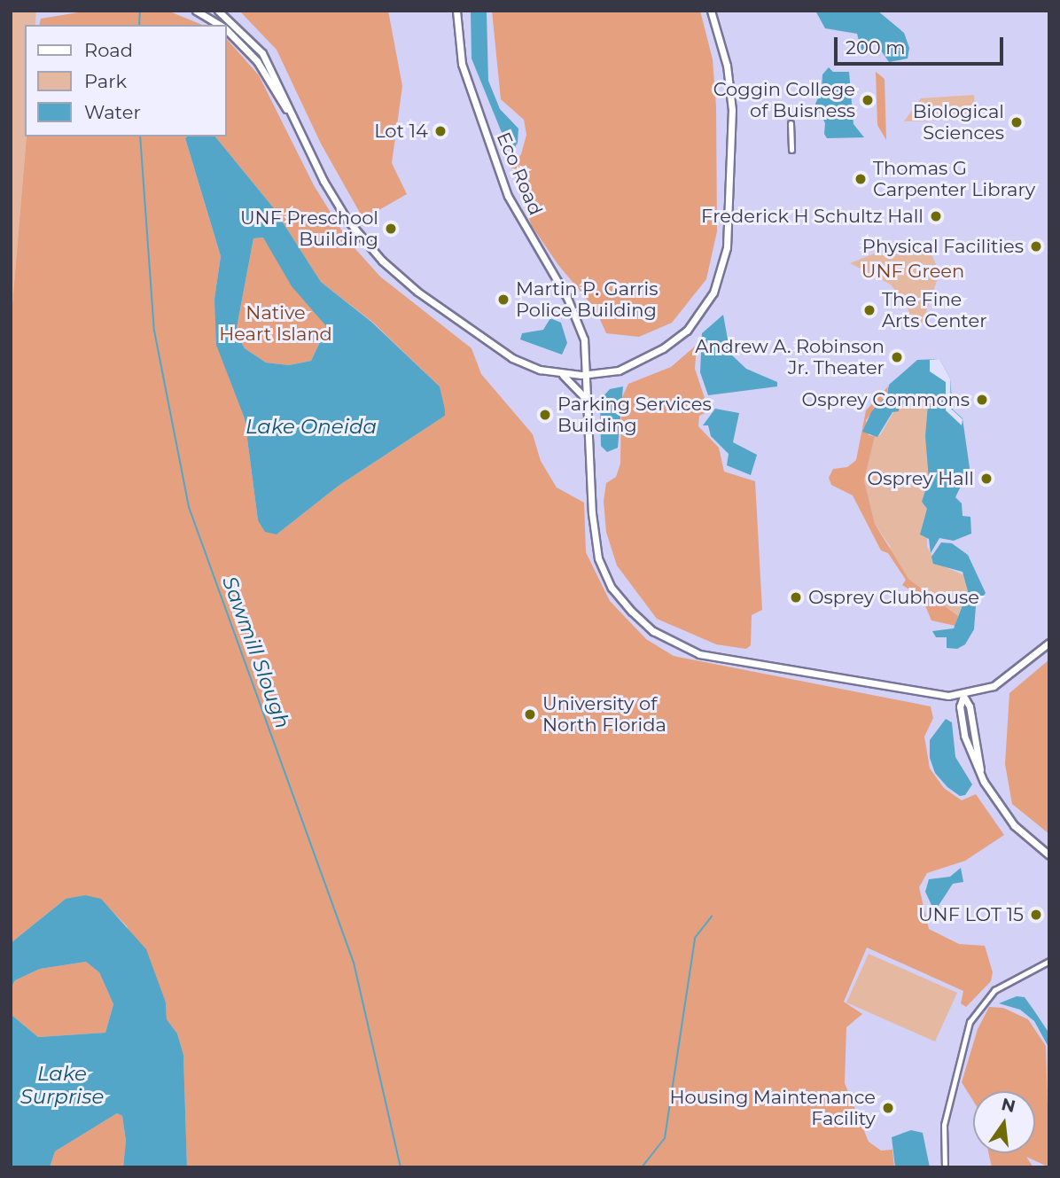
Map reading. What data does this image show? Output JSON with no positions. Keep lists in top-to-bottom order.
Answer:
{
  "streets": {
    "street": ["Eco Road"]
  },
  "water": ["Lake Oneida", "Sawmill Slough", "Lake Surprise"],
  "parks": ["UNF Green", "Native Heart Island"],
  "places": [
    "Coggin College of Buisness",
    "Biological Sciences",
    "Lot 14",
    "Thomas G Carpenter Library",
    "Frederick H Schultz Hall",
    "UNF Preschool Building",
    "Physical Facilities",
    "Martin P. Garris Police Building",
    "The Fine Arts Center",
    "Andrew A. Robinson Jr. Theater",
    "Osprey Commons",
    "Parking Services Building",
    "Osprey Hall",
    "Osprey Clubhouse",
    "University of North Florida",
    "UNF LOT 15",
    "Housing Maintenance Facility"
  ],
  "legend": ["Road", "Park", "Water"],
  "scale_bar": "200 m",
  "north": "top"
}
